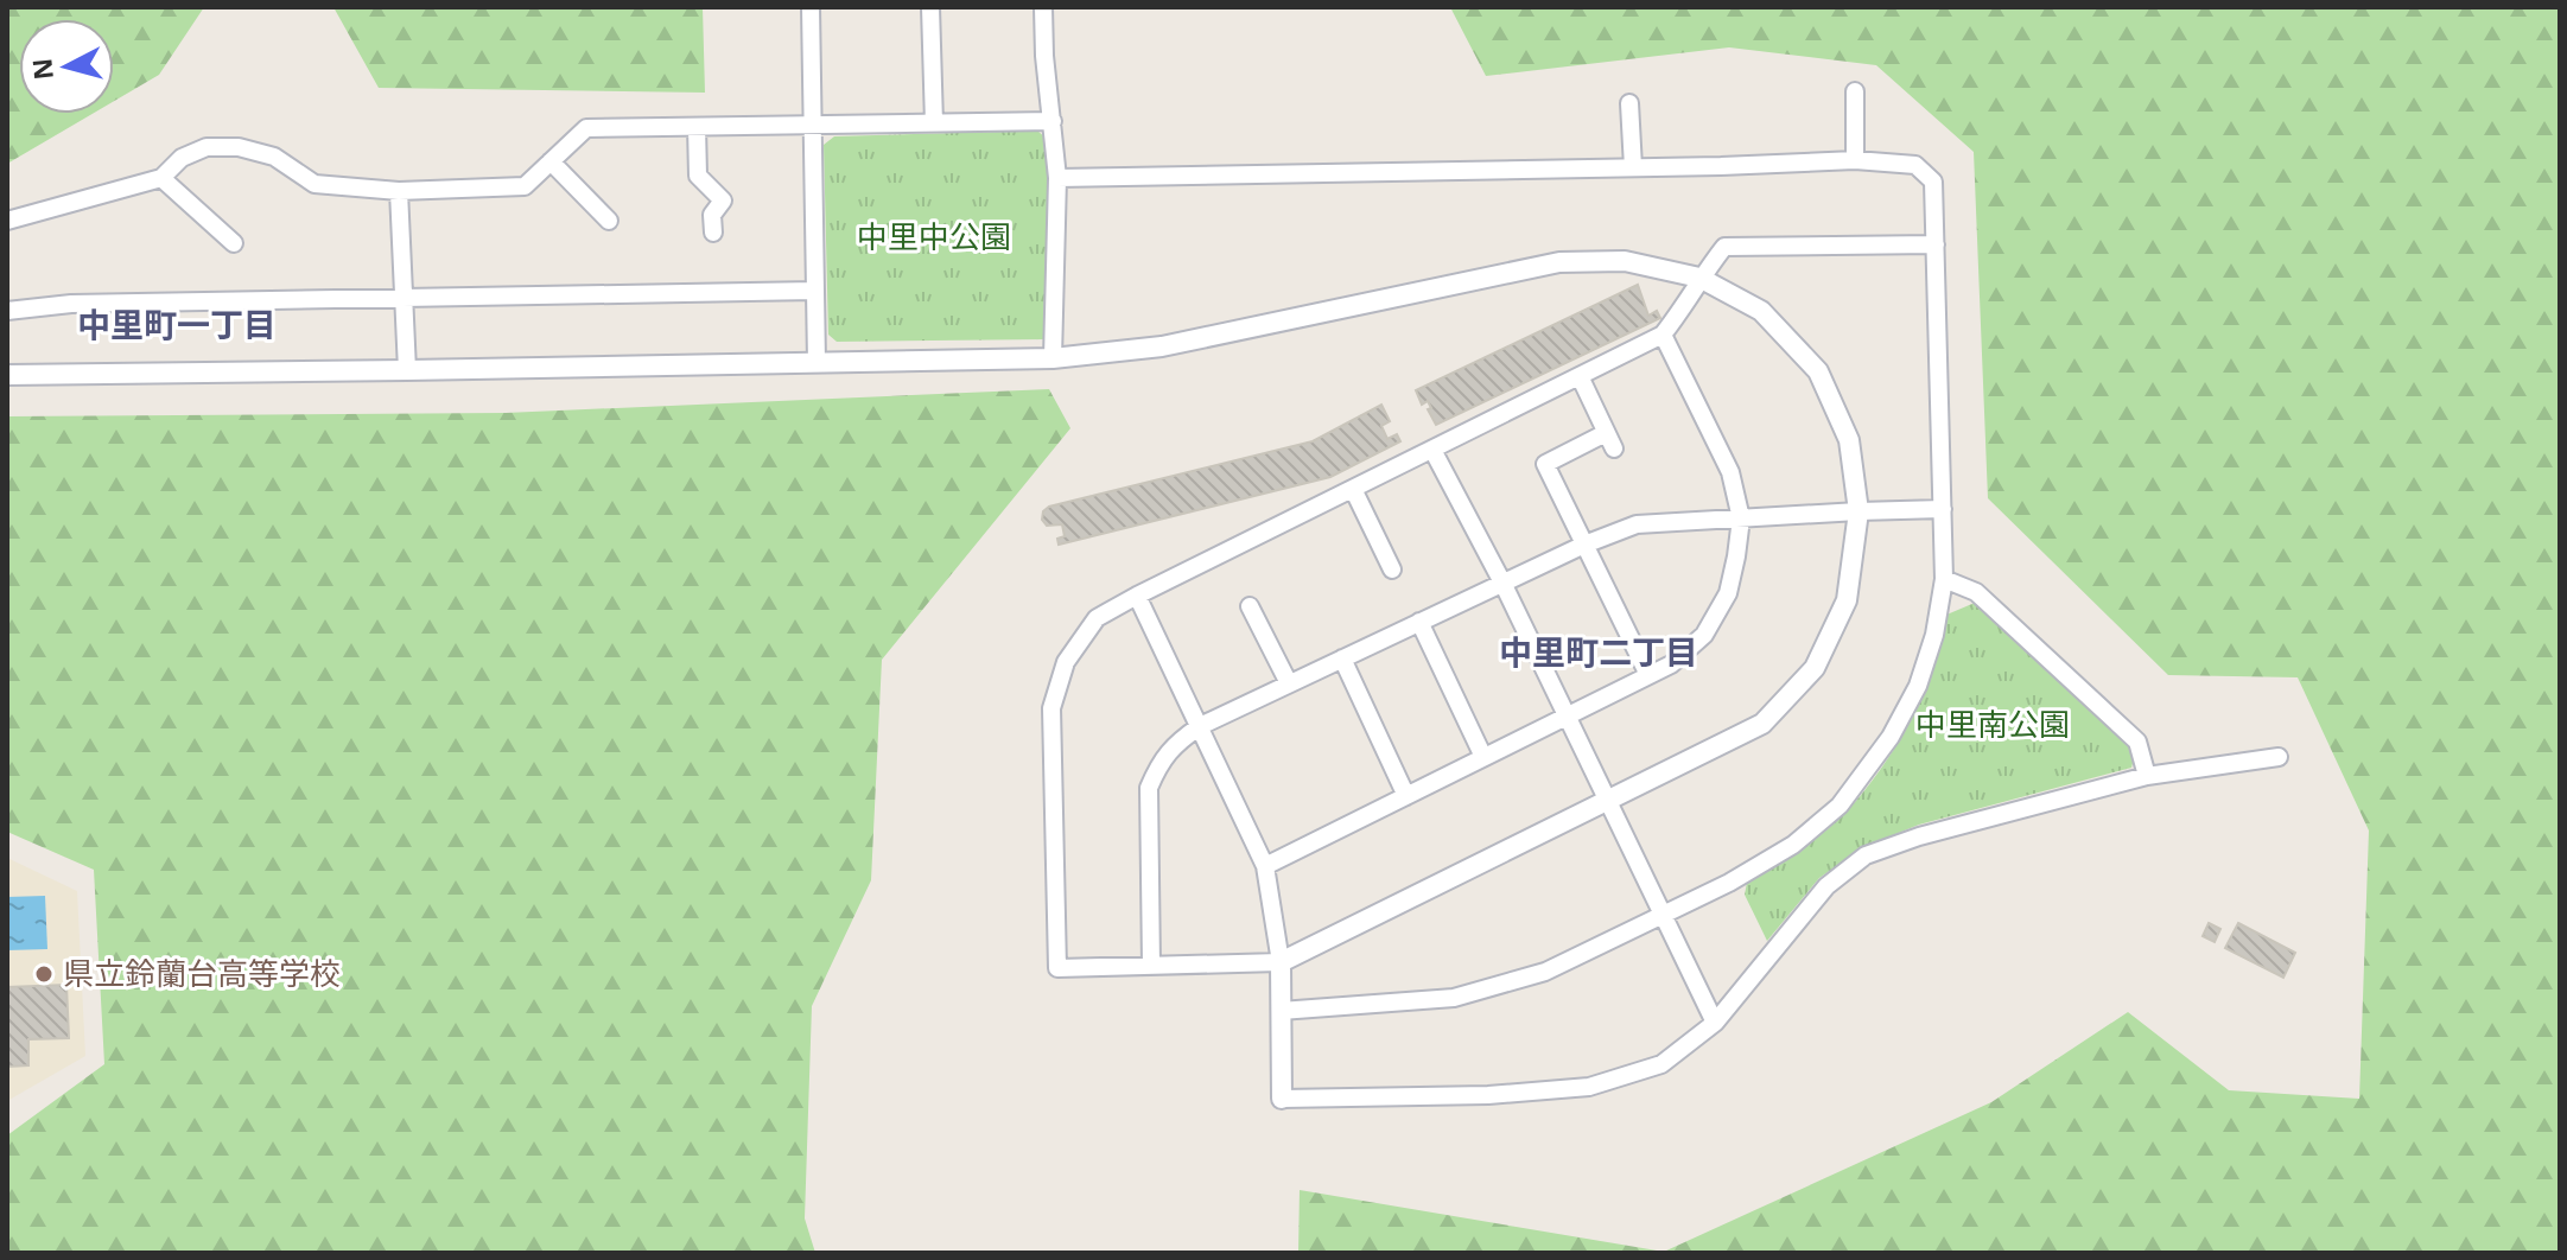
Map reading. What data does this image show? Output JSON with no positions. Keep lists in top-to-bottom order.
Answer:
{
  "districts": ["中里町一丁目", "中里町二丁目"],
  "parks": ["中里中公園", "中里南公園"],
  "places": ["県立鈴蘭台高等学校"],
  "north": "left"
}
